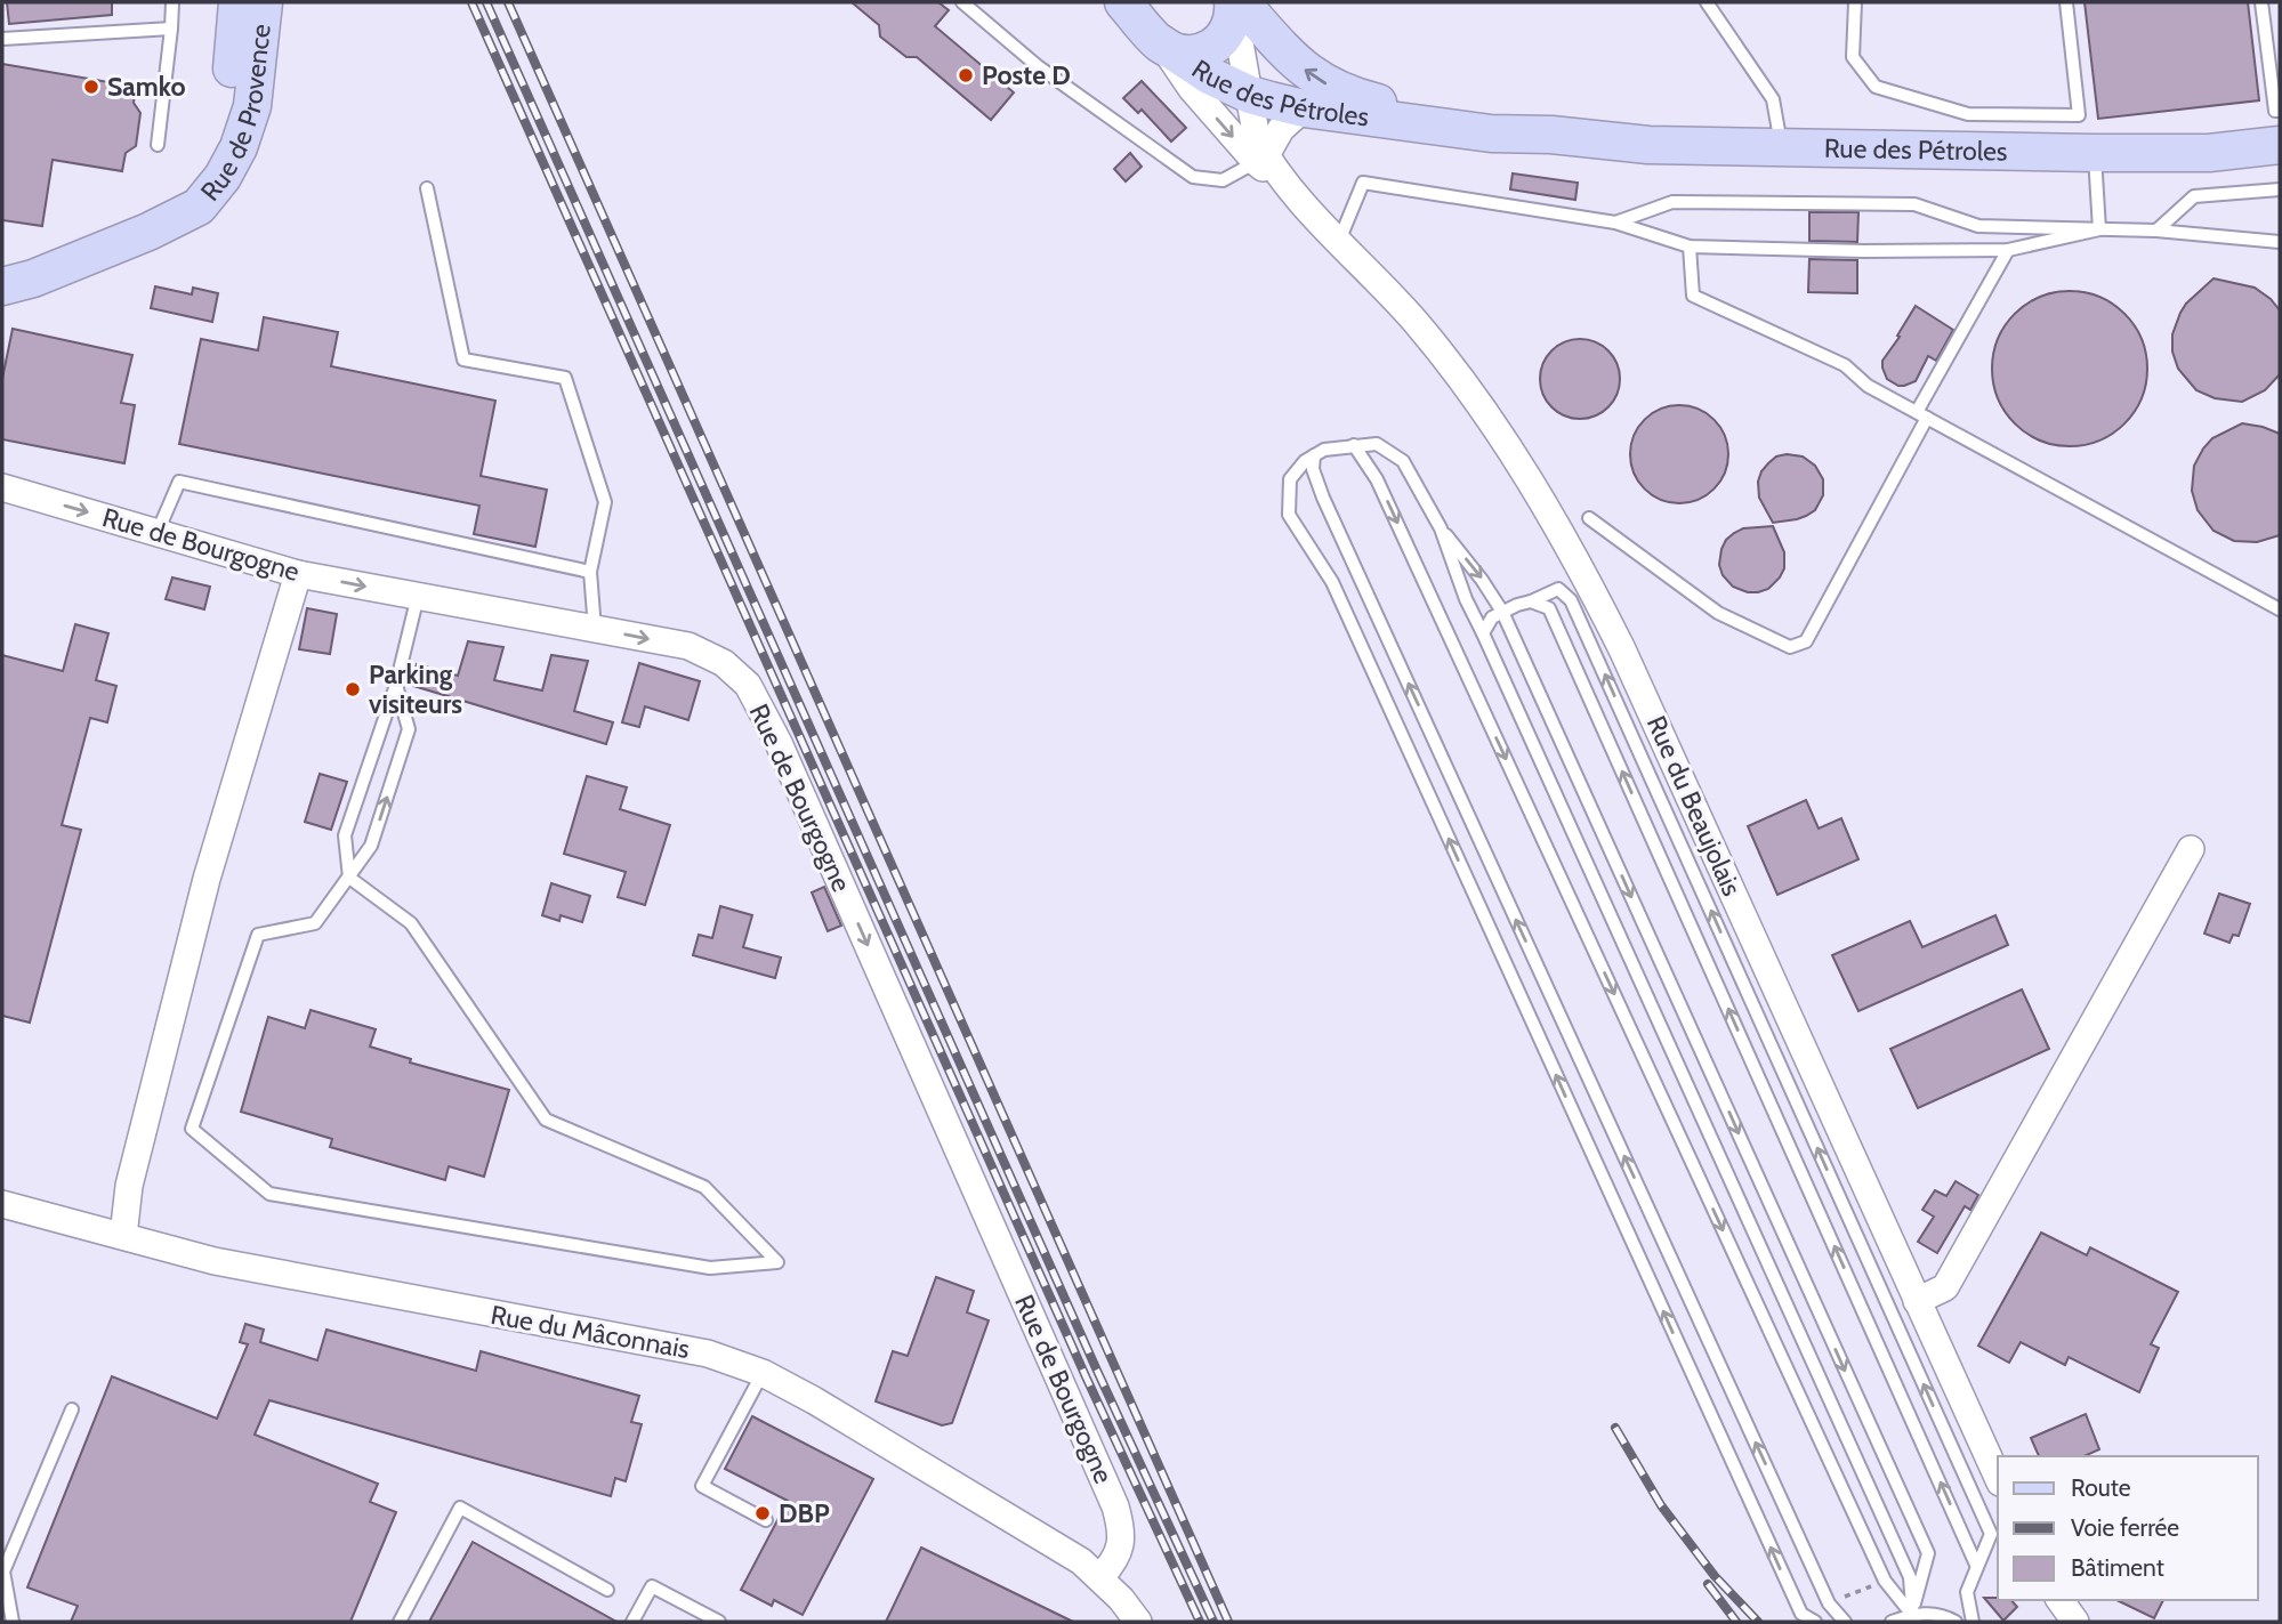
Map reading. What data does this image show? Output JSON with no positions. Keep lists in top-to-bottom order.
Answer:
{
  "streets": {
    "main road": ["Rue des Pétroles", "Rue de Provence"],
    "street": ["Rue de Bourgogne", "Rue du Beaujolais", "Rue du Mâconnais"]
  },
  "crossings": [
    ["Rue des Pétroles", "Rue du Beaujolais"],
    ["Rue de Bourgogne", "Rue du Mâconnais"]
  ],
  "one_way": ["Rue de Bourgogne"],
  "places": [
    "Poste D",
    "Samko",
    "Parking visiteurs",
    "DBP"
  ],
  "legend": ["Route", "Voie ferrée", "Bâtiment"]
}
